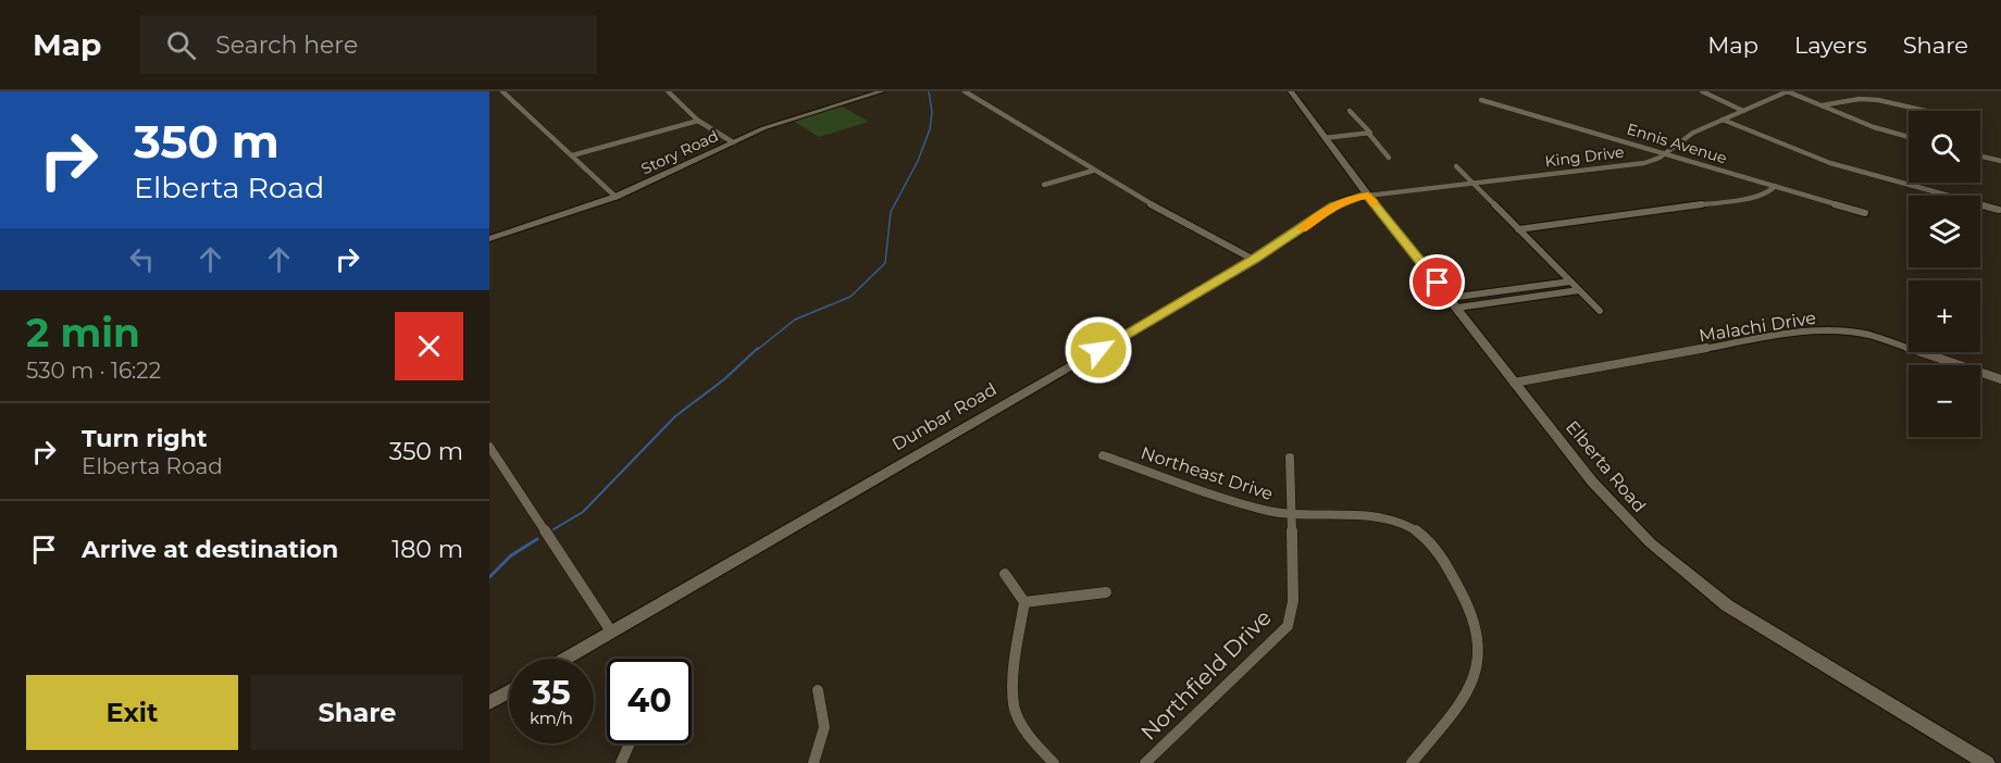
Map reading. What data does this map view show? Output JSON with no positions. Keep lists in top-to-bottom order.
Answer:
{
  "streets": {
    "street": [
      "Ennis Avenue",
      "Story Road",
      "King Drive",
      "Malachi Drive",
      "Dunbar Road",
      "Elberta Road",
      "Northeast Drive",
      "Northfield Drive"
    ]
  },
  "crossings": [
    ["Ennis Avenue", "King Drive"],
    ["King Drive", "Dunbar Road"],
    ["King Drive", "Elberta Road"],
    ["Malachi Drive", "Elberta Road"],
    ["Dunbar Road", "Elberta Road"],
    ["Northeast Drive", "Northfield Drive"]
  ],
  "page": {
    "header": "Map",
    "search": "Search here",
    "nav": ["Map", "Layers", "Share"],
    "turn": ["350 m", "Elberta Road"],
    "map_buttons": ["+", "−"],
    "heading": ["2 min", "530 m · 16:22"],
    "list": [
      {
        "name": "Turn right",
        "note": "Elberta Road",
        "value": "350 m"
      },
      {
        "name": "Arrive at destination",
        "value": "180 m"
      }
    ],
    "speed": "35 km/h",
    "limit": "40",
    "buttons": ["Exit", "Share"]
  }
}
